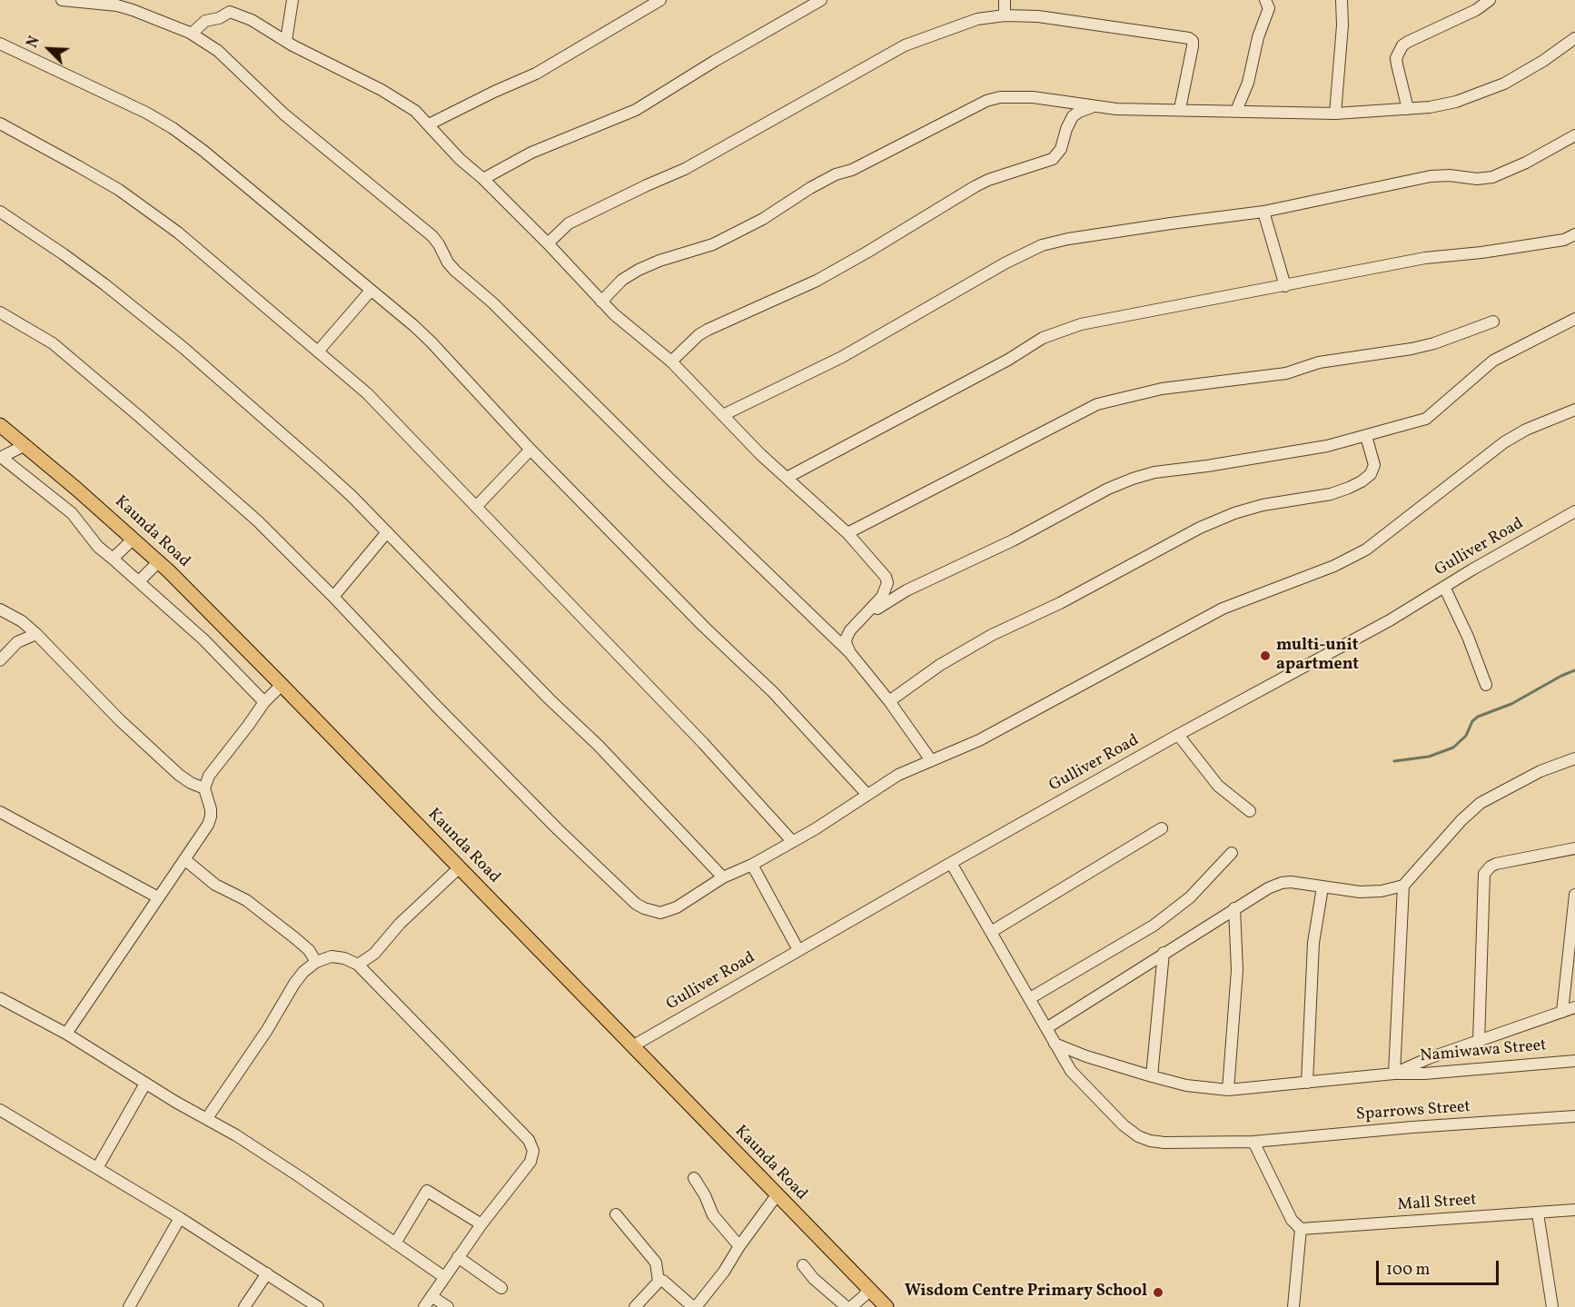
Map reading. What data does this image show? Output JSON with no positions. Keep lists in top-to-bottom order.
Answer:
{
  "streets": {
    "main road": ["Kaunda Road"],
    "street": [
      "Gulliver Road",
      "Namiwawa Street",
      "Sparrows Street",
      "Mall Street"
    ]
  },
  "crossings": [
    ["Kaunda Road", "Gulliver Road"],
    ["Gulliver Road", "Sparrows Street"]
  ],
  "places": ["multi-unit apartment", "Wisdom Centre Primary School"],
  "scale_bar": "100 m",
  "north": "top left"
}
